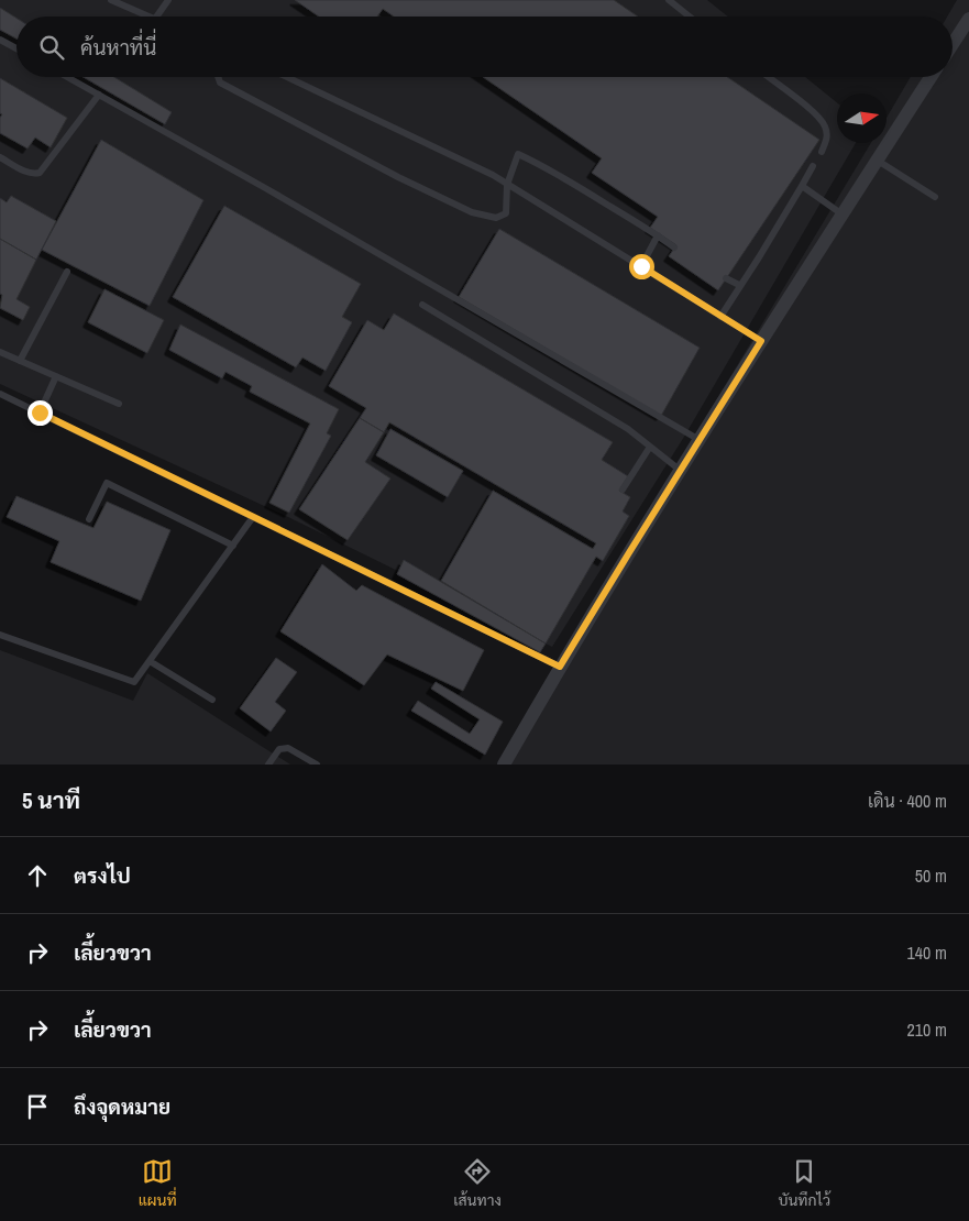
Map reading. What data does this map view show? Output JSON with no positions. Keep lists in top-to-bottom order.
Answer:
{
  "north": "right",
  "page": {
    "search": "ค้นหาที่นี่",
    "heading": ["5 นาที", "เดิน · 400 m"],
    "list": [
      ["ตรงไป", "50 m"],
      ["เลี้ยวขวา", "140 m"],
      ["เลี้ยวขวา", "210 m"],
      "ถึงจุดหมาย"
    ],
    "nav": ["แผนที่", "เส้นทาง", "บันทึกไว้"]
  }
}
